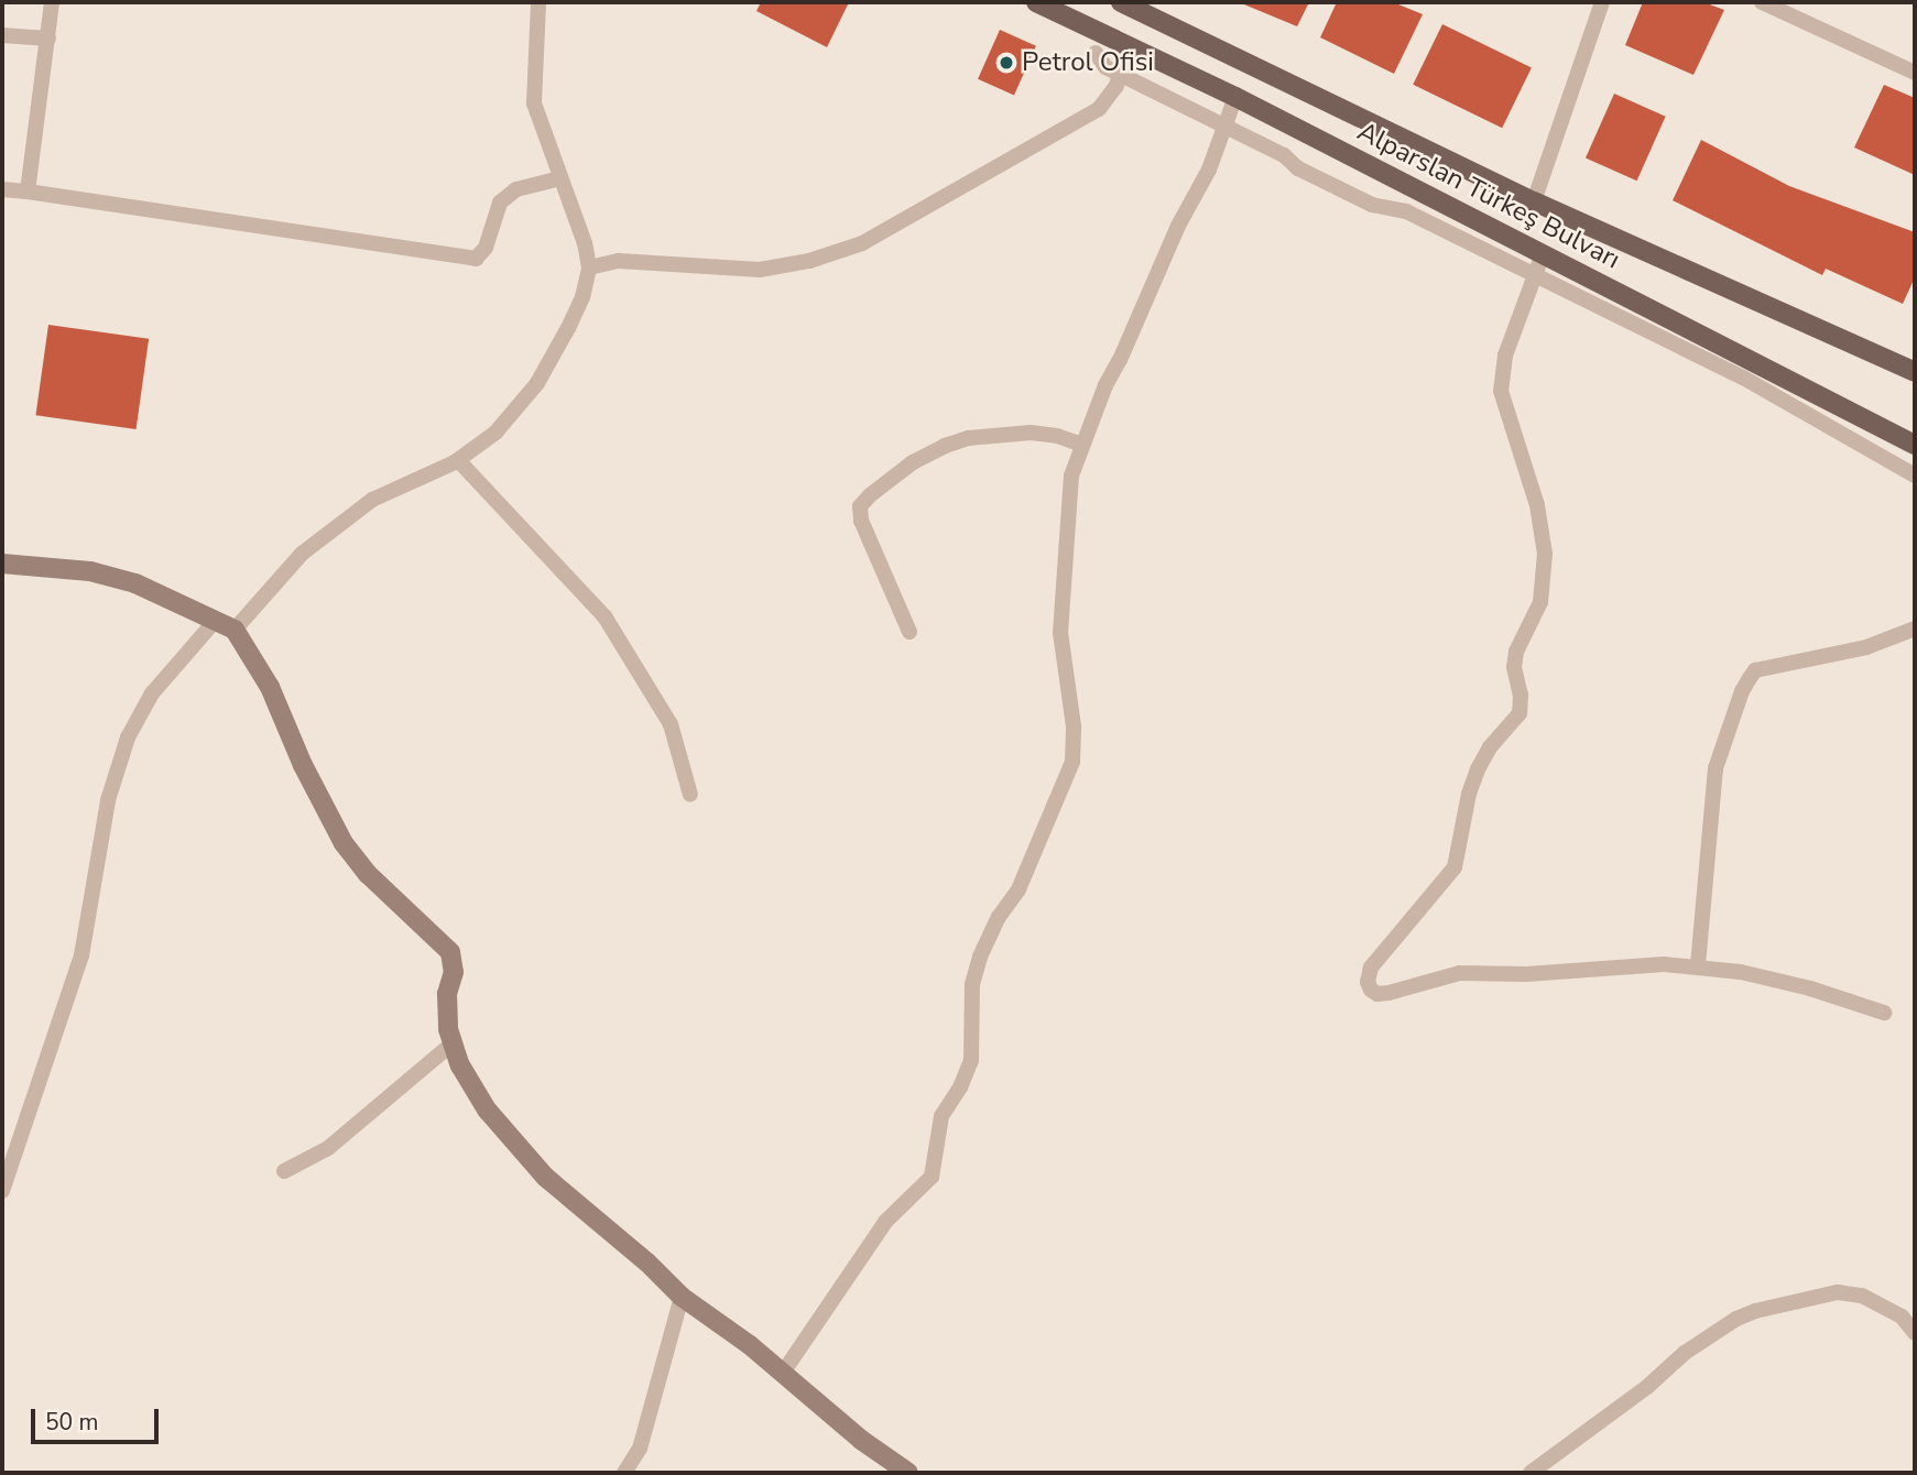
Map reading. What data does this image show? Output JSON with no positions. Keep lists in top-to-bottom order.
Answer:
{
  "streets": {
    "main road": ["Alparslan Türkeş Bulvarı"]
  },
  "places": ["Petrol Ofisi"],
  "scale_bar": "50 m"
}
